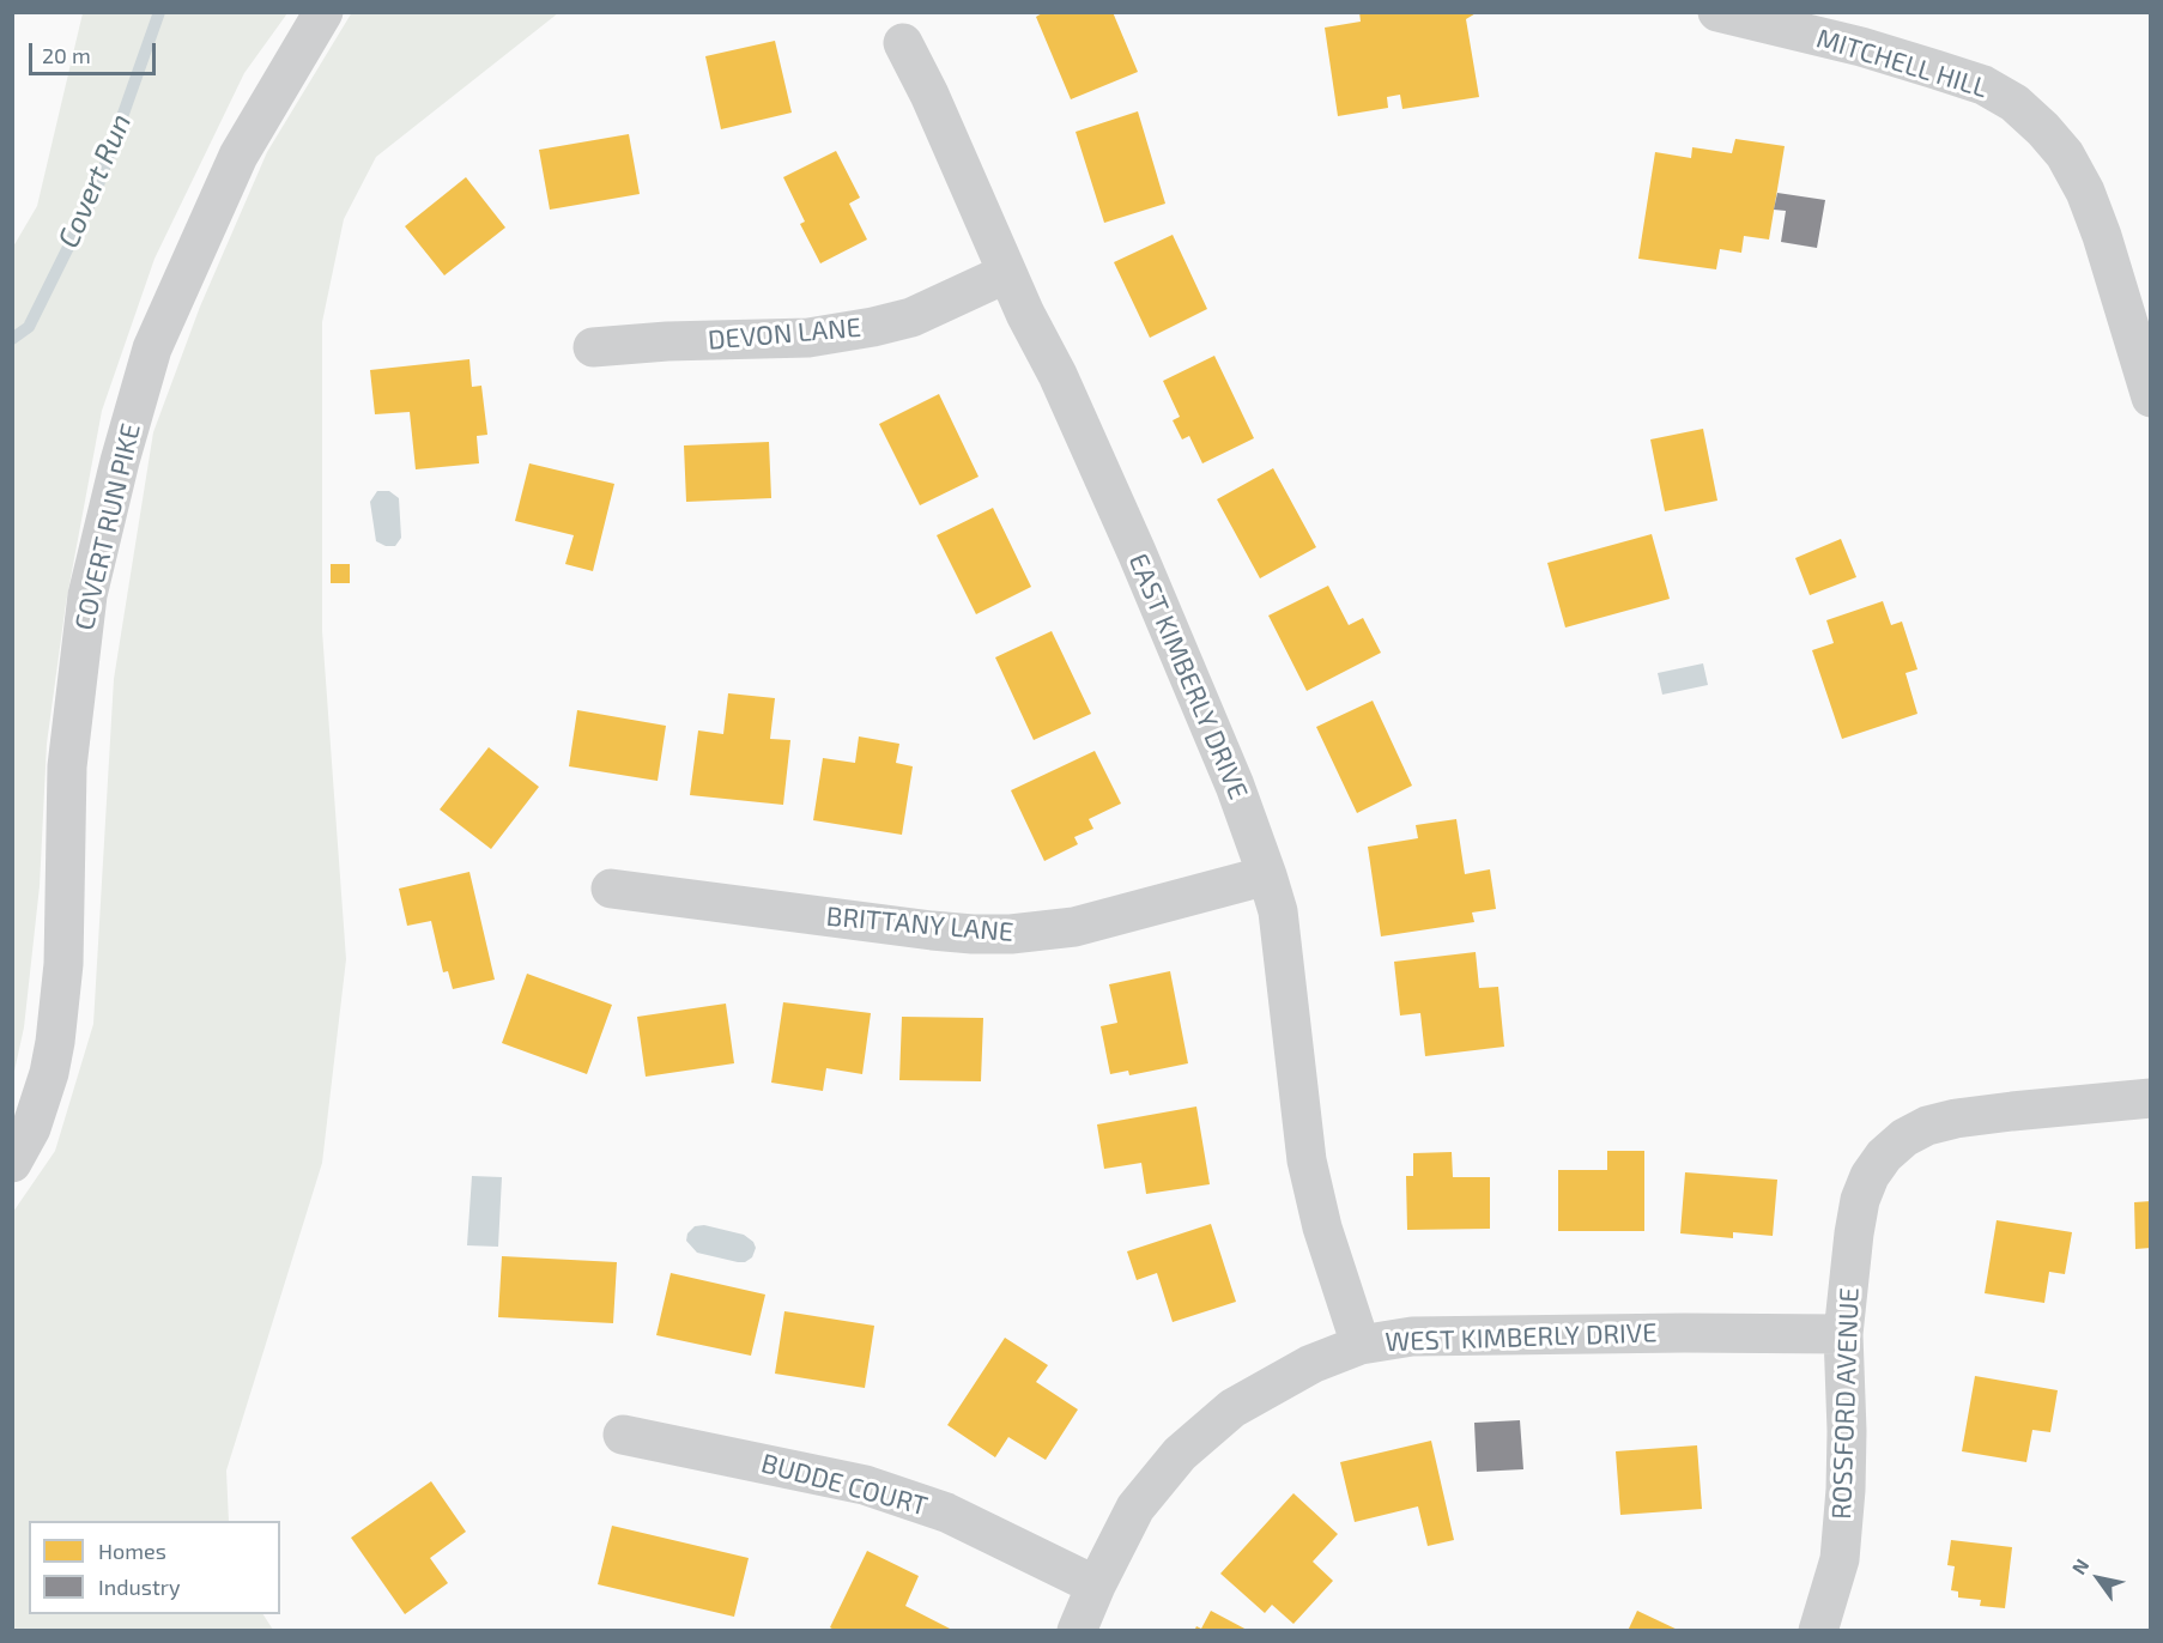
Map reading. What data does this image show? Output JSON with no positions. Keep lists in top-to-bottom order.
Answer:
{
  "streets": {
    "street": [
      "MITCHELL HILL",
      "DEVON LANE",
      "COVERT RUN PIKE",
      "EAST KIMBERLY DRIVE",
      "BRITTANY LANE",
      "WEST KIMBERLY DRIVE",
      "ROSSFORD AVENUE",
      "BUDDE COURT"
    ]
  },
  "crossings": [
    ["DEVON LANE", "EAST KIMBERLY DRIVE"],
    ["EAST KIMBERLY DRIVE", "BRITTANY LANE"],
    ["EAST KIMBERLY DRIVE", "WEST KIMBERLY DRIVE"],
    ["WEST KIMBERLY DRIVE", "ROSSFORD AVENUE"],
    ["WEST KIMBERLY DRIVE", "BUDDE COURT"]
  ],
  "water": ["Covert Run"],
  "legend": ["Homes", "Industry"],
  "scale_bar": "20 m",
  "north": "top left"
}
